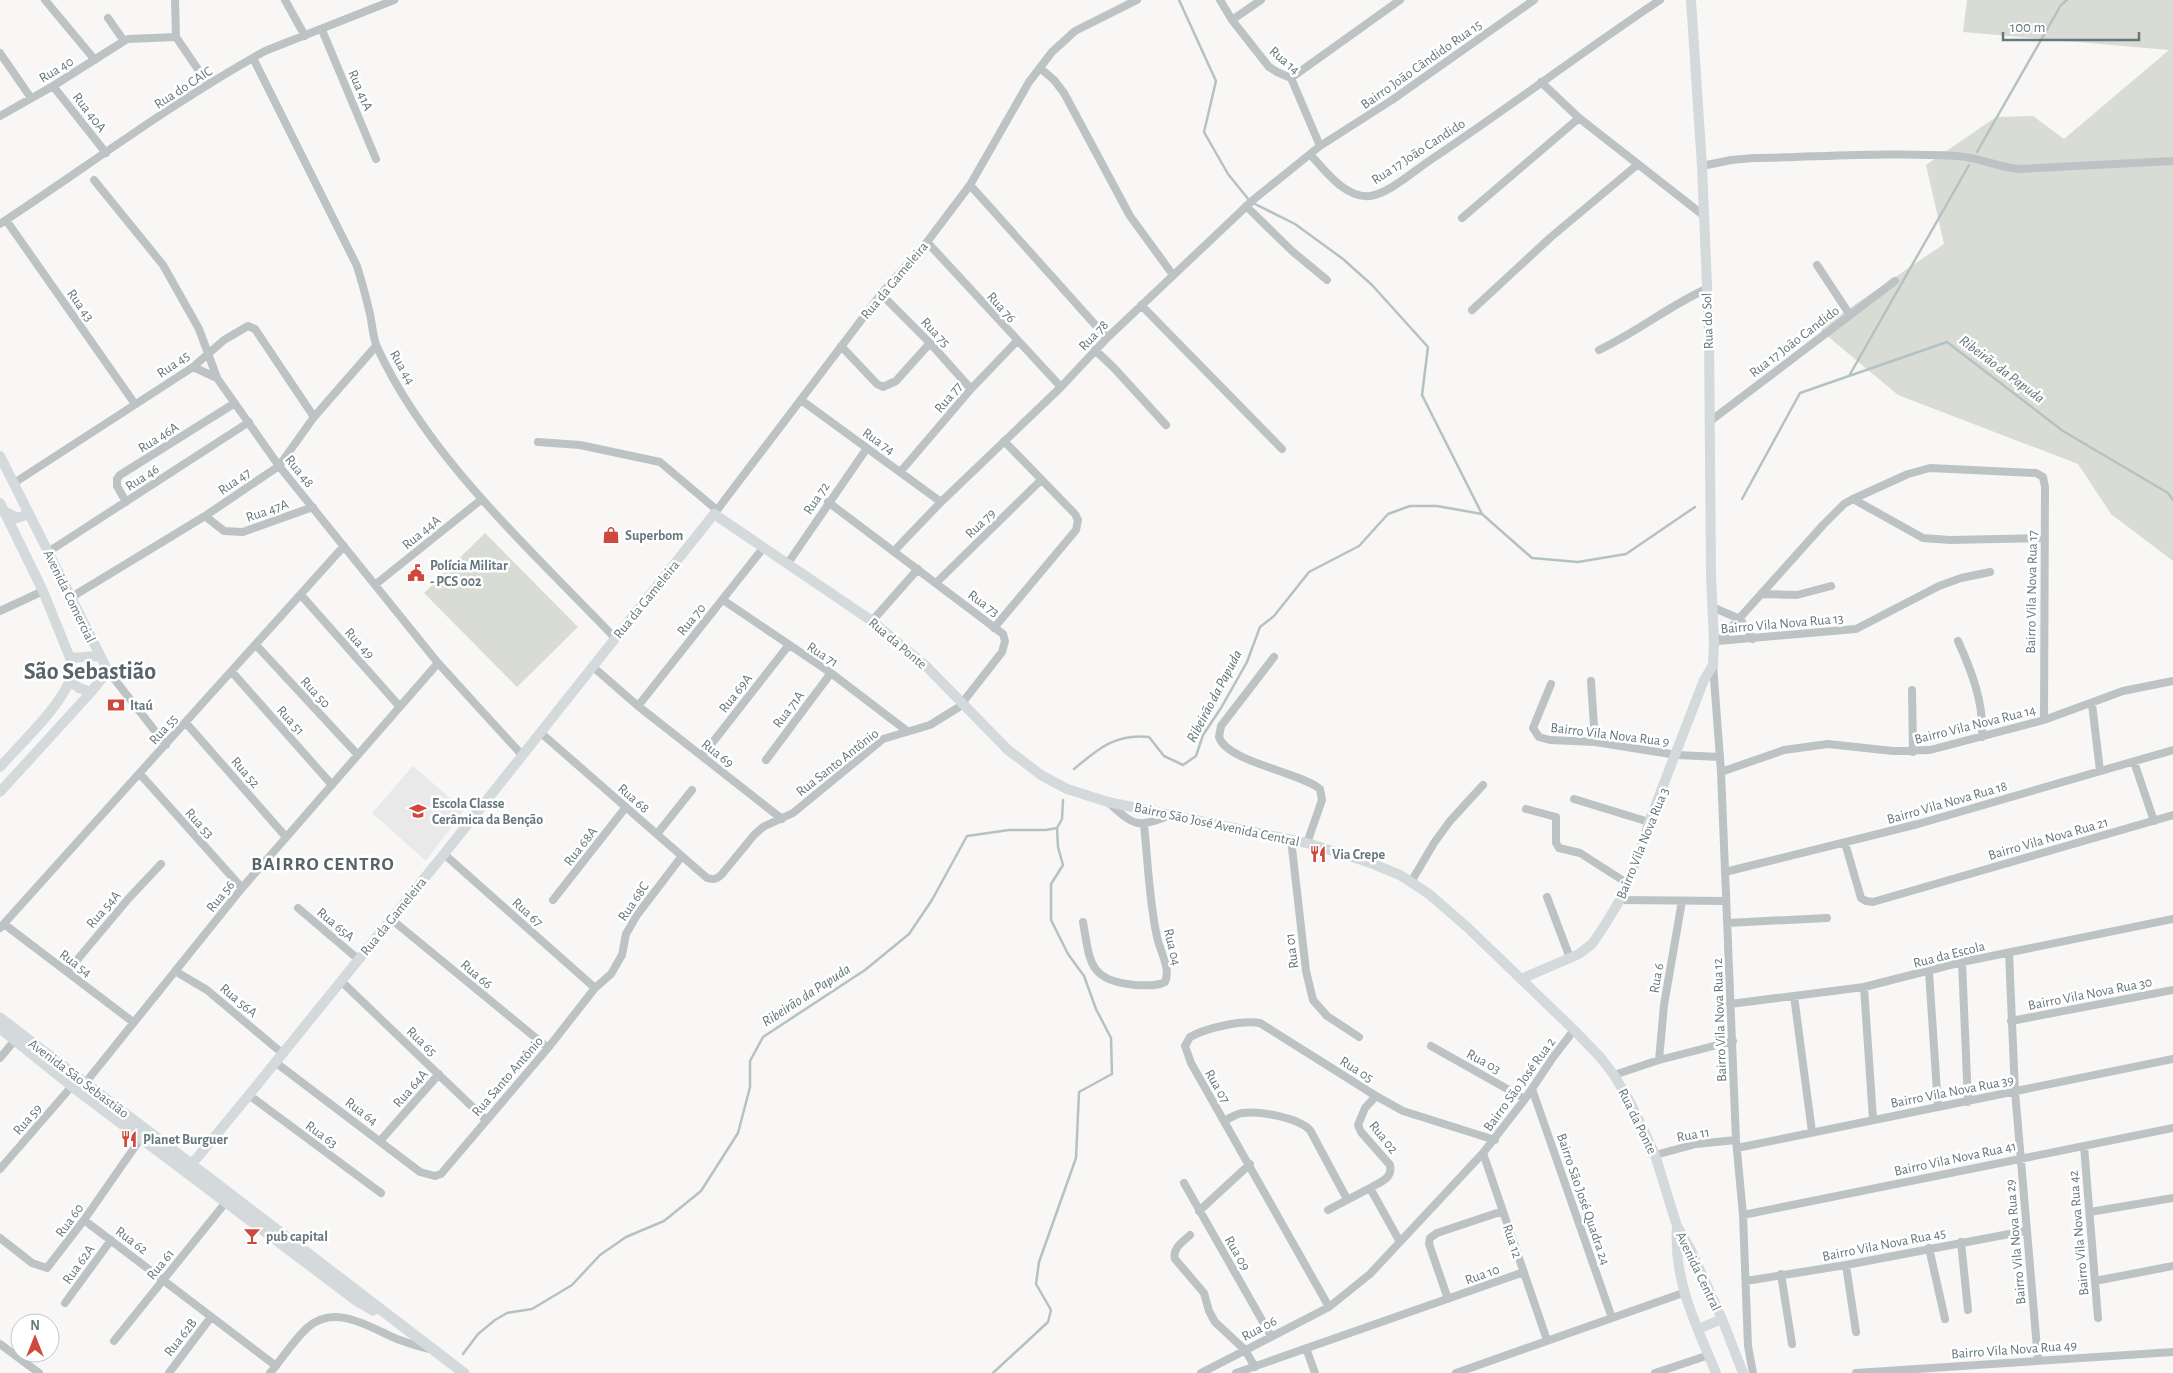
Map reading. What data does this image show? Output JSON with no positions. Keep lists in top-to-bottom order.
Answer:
{
  "streets": {
    "main road": ["Avenida São Sebastião"],
    "street": [
      "Rua 14",
      "Bairro João Cândido Rua 15",
      "Rua 40",
      "Rua do CAIC",
      "Rua 41A",
      "Rua 40A",
      "Rua 17 João Candido",
      "Rua da Gameleira",
      "Rua 43",
      "Rua 76",
      "Rua do Sol",
      "Rua 75",
      "Rua 78",
      "Rua 45",
      "Rua 44",
      "Rua 77",
      "Rua 46A",
      "Rua 74",
      "Rua 48",
      "Rua 46",
      "Rua 47",
      "Rua 72",
      "Rua 47A",
      "Rua 79",
      "Rua 44A",
      "Bairro Vila Nova Rua 17",
      "Avenida Comercial",
      "Rua 73",
      "Rua 70",
      "Bairro Vila Nova Rua 13",
      "Rua 49",
      "Rua da Ponte",
      "Rua 71",
      "Rua 50",
      "Rua 69A",
      "Rua 71A",
      "Rua 51",
      "Bairro Vila Nova Rua 14",
      "Rua 55",
      "Bairro Vila Nova Rua 9",
      "Rua 69",
      "Rua Santo Antônio",
      "Rua 52",
      "Rua 68",
      "Bairro Vila Nova Rua 18",
      "Rua 53",
      "Bairro São José Avenida Central",
      "Bairro Vila Nova Rua 21",
      "Bairro Vila Nova Rua 3",
      "Rua 68A",
      "Rua 56",
      "Rua 68C",
      "Rua 54A",
      "Rua 67",
      "Rua 65A",
      "Rua 04",
      "Rua 01",
      "Rua da Escola",
      "Rua 54",
      "Rua 66",
      "Rua 6",
      "Bairro Vila Nova Rua 30",
      "Rua 56A",
      "Bairro Vila Nova Rua 12",
      "Rua 65",
      "Rua 03",
      "Rua 05",
      "Bairro São José Rua 2",
      "Rua 07",
      "Rua 64A",
      "Bairro Vila Nova Rua 39",
      "Rua 64",
      "Rua 59",
      "Rua 63",
      "Rua 11",
      "Rua 02",
      "Bairro Vila Nova Rua 41",
      "Bairro São José Quadra 24",
      "Rua 60",
      "Bairro Vila Nova Rua 42",
      "Rua 62",
      "Rua 12",
      "Bairro Vila Nova Rua 29",
      "Bairro Vila Nova Rua 45",
      "Rua 09",
      "Rua 62A",
      "Rua 61",
      "Avenida Central",
      "Rua 10",
      "Rua 06",
      "Rua 62B",
      "Bairro Vila Nova Rua 49"
    ]
  },
  "crossings": [
    ["Rua 14", "Bairro João Cândido Rua 15"],
    ["Rua 14", "Rua 78"],
    ["Bairro João Cândido Rua 15", "Rua 78"],
    ["Rua 40", "Rua 40A"],
    ["Rua do CAIC", "Rua 41A"],
    ["Rua do CAIC", "Rua 40A"],
    ["Rua do CAIC", "Rua 43"],
    ["Rua do CAIC", "Rua 44"],
    ["Rua 17 João Candido", "Rua do Sol"],
    ["Rua 17 João Candido", "Rua 78"],
    ["Rua da Gameleira", "Rua 76"],
    ["Rua da Gameleira", "Rua 75"],
    ["Rua da Gameleira", "Rua 44"],
    ["Rua da Gameleira", "Rua 74"],
    ["Rua da Gameleira", "Rua 48"],
    ["Rua da Gameleira", "Rua da Ponte"],
    ["Rua da Gameleira", "Rua 69"],
    ["Rua da Gameleira", "Rua 68"],
    ["Rua da Gameleira", "Rua 67"],
    ["Rua da Gameleira", "Rua 65A"],
    ["Rua da Gameleira", "Rua 66"],
    ["Rua da Gameleira", "Rua 56A"],
    ["Rua da Gameleira", "Rua 65"],
    ["Rua da Gameleira", "Avenida São Sebastião"],
    ["Rua da Gameleira", "Rua 64"],
    ["Rua da Gameleira", "Rua 63"],
    ["Rua 43", "Rua 45"],
    ["Rua 76", "Rua 78"],
    ["Rua 76", "Rua 77"],
    ["Rua do Sol", "Bairro Vila Nova Rua 13"],
    ["Rua 75", "Rua 77"],
    ["Rua 78", "Rua 74"],
    ["Rua 78", "Rua 73"],
    ["Rua 45", "Rua 48"],
    ["Rua 45", "Rua 47"],
    ["Rua 45", "Avenida Comercial"],
    ["Rua 44", "Rua 47"],
    ["Rua 44", "Rua 44A"],
    ["Rua 77", "Rua 74"],
    ["Rua 46A", "Rua 48"],
    ["Rua 46A", "Rua 46"],
    ["Rua 74", "Rua 72"],
    ["Rua 48", "Rua 46"],
    ["Rua 48", "Rua 47"],
    ["Rua 48", "Rua 47A"],
    ["Rua 48", "Rua 44A"],
    ["Rua 48", "Rua 55"],
    ["Rua 48", "Rua 56"],
    ["Rua 46", "Avenida Comercial"],
    ["Rua 47", "Rua 47A"],
    ["Rua 47", "Avenida Comercial"],
    ["Rua 72", "Rua 73"],
    ["Rua 72", "Rua da Ponte"],
    ["Rua 79", "Rua 73"],
    ["Bairro Vila Nova Rua 17", "Bairro Vila Nova Rua 14"],
    ["Rua 73", "Rua Santo Antônio"],
    ["Rua 70", "Rua da Ponte"],
    ["Rua 70", "Rua 71"],
    ["Rua 70", "Rua 69"],
    ["Rua 49", "Rua 55"],
    ["Rua 49", "Rua 56"],
    ["Rua da Ponte", "Rua Santo Antônio"],
    ["Rua da Ponte", "Bairro São José Avenida Central"],
    ["Rua da Ponte", "Bairro São José Rua 2"],
    ["Rua da Ponte", "Rua 11"],
    ["Rua da Ponte", "Avenida Central"],
    ["Rua 71", "Rua 69A"],
    ["Rua 71", "Rua 71A"],
    ["Rua 71", "Rua Santo Antônio"],
    ["Rua 50", "Rua 55"],
    ["Rua 50", "Rua 56"],
    ["Rua 69A", "Rua 69"],
    ["Rua 51", "Rua 55"],
    ["Rua 51", "Rua 56"],
    ["Bairro Vila Nova Rua 14", "Bairro Vila Nova Rua 12"],
    ["Rua 55", "Rua 52"],
    ["Rua 55", "Rua 53"],
    ["Rua 55", "Rua 54"],
    ["Bairro Vila Nova Rua 9", "Bairro Vila Nova Rua 3"],
    ["Bairro Vila Nova Rua 9", "Bairro Vila Nova Rua 12"],
    ["Rua 69", "Rua Santo Antônio"],
    ["Rua Santo Antônio", "Rua 68"],
    ["Rua Santo Antônio", "Rua 68C"],
    ["Rua Santo Antônio", "Rua 67"],
    ["Rua Santo Antônio", "Rua 66"],
    ["Rua Santo Antônio", "Rua 65"],
    ["Rua Santo Antônio", "Rua 64"],
    ["Rua 52", "Rua 56"],
    ["Rua 68", "Rua 68A"],
    ["Rua 68", "Rua 68C"],
    ["Bairro Vila Nova Rua 18", "Bairro Vila Nova Rua 21"],
    ["Bairro Vila Nova Rua 18", "Bairro Vila Nova Rua 12"],
    ["Rua 53", "Rua 56"],
    ["Bairro São José Avenida Central", "Bairro Vila Nova Rua 3"],
    ["Bairro São José Avenida Central", "Rua 01"],
    ["Bairro São José Avenida Central", "Bairro São José Rua 2"],
    ["Bairro Vila Nova Rua 3", "Bairro Vila Nova Rua 12"],
    ["Rua 56", "Rua 54"],
    ["Rua 56", "Rua 56A"],
    ["Rua 56", "Avenida São Sebastião"],
    ["Rua 68C", "Rua 67"],
    ["Rua 54A", "Rua 54"],
    ["Rua da Escola", "Bairro Vila Nova Rua 12"],
    ["Bairro Vila Nova Rua 30", "Bairro Vila Nova Rua 29"],
    ["Bairro Vila Nova Rua 12", "Bairro Vila Nova Rua 39"],
    ["Bairro Vila Nova Rua 12", "Rua 11"],
    ["Bairro Vila Nova Rua 12", "Bairro Vila Nova Rua 41"],
    ["Bairro Vila Nova Rua 12", "Bairro Vila Nova Rua 45"],
    ["Rua 65", "Rua 64A"],
    ["Rua 03", "Bairro São José Rua 2"],
    ["Rua 05", "Bairro São José Rua 2"],
    ["Rua 05", "Rua 07"],
    ["Rua 05", "Rua 02"],
    ["Avenida São Sebastião", "Rua 59"],
    ["Avenida São Sebastião", "Rua 60"],
    ["Avenida São Sebastião", "Rua 61"],
    ["Bairro São José Rua 2", "Bairro São José Quadra 24"],
    ["Bairro São José Rua 2", "Rua 12"],
    ["Bairro São José Rua 2", "Rua 06"],
    ["Rua 07", "Rua 06"],
    ["Rua 64A", "Rua 64"],
    ["Bairro Vila Nova Rua 39", "Rua 11"],
    ["Bairro Vila Nova Rua 39", "Bairro Vila Nova Rua 29"],
    ["Bairro Vila Nova Rua 41", "Bairro Vila Nova Rua 42"],
    ["Bairro Vila Nova Rua 41", "Bairro Vila Nova Rua 29"],
    ["Rua 60", "Rua 62"],
    ["Rua 62", "Rua 62A"],
    ["Rua 62", "Rua 61"],
    ["Rua 62", "Rua 62B"],
    ["Rua 12", "Rua 10"],
    ["Bairro Vila Nova Rua 29", "Bairro Vila Nova Rua 45"],
    ["Bairro Vila Nova Rua 29", "Bairro Vila Nova Rua 49"],
    ["Rua 09", "Rua 06"]
  ],
  "districts": ["São Sebastião", "BAIRRO CENTRO"],
  "water": ["Ribeirão da Papuda"],
  "places": {
    "shop": ["Superbom"],
    "public building": ["Polícia Militar - PCS 002"],
    "bank": ["Itaú"],
    "school or university": ["Escola Classe Cerâmica da Benção"],
    "restaurant": ["Via Crepe", "Planet Burguer"],
    "bar": ["pub capital"]
  },
  "scale_bar": "100 m",
  "north": "top"
}
